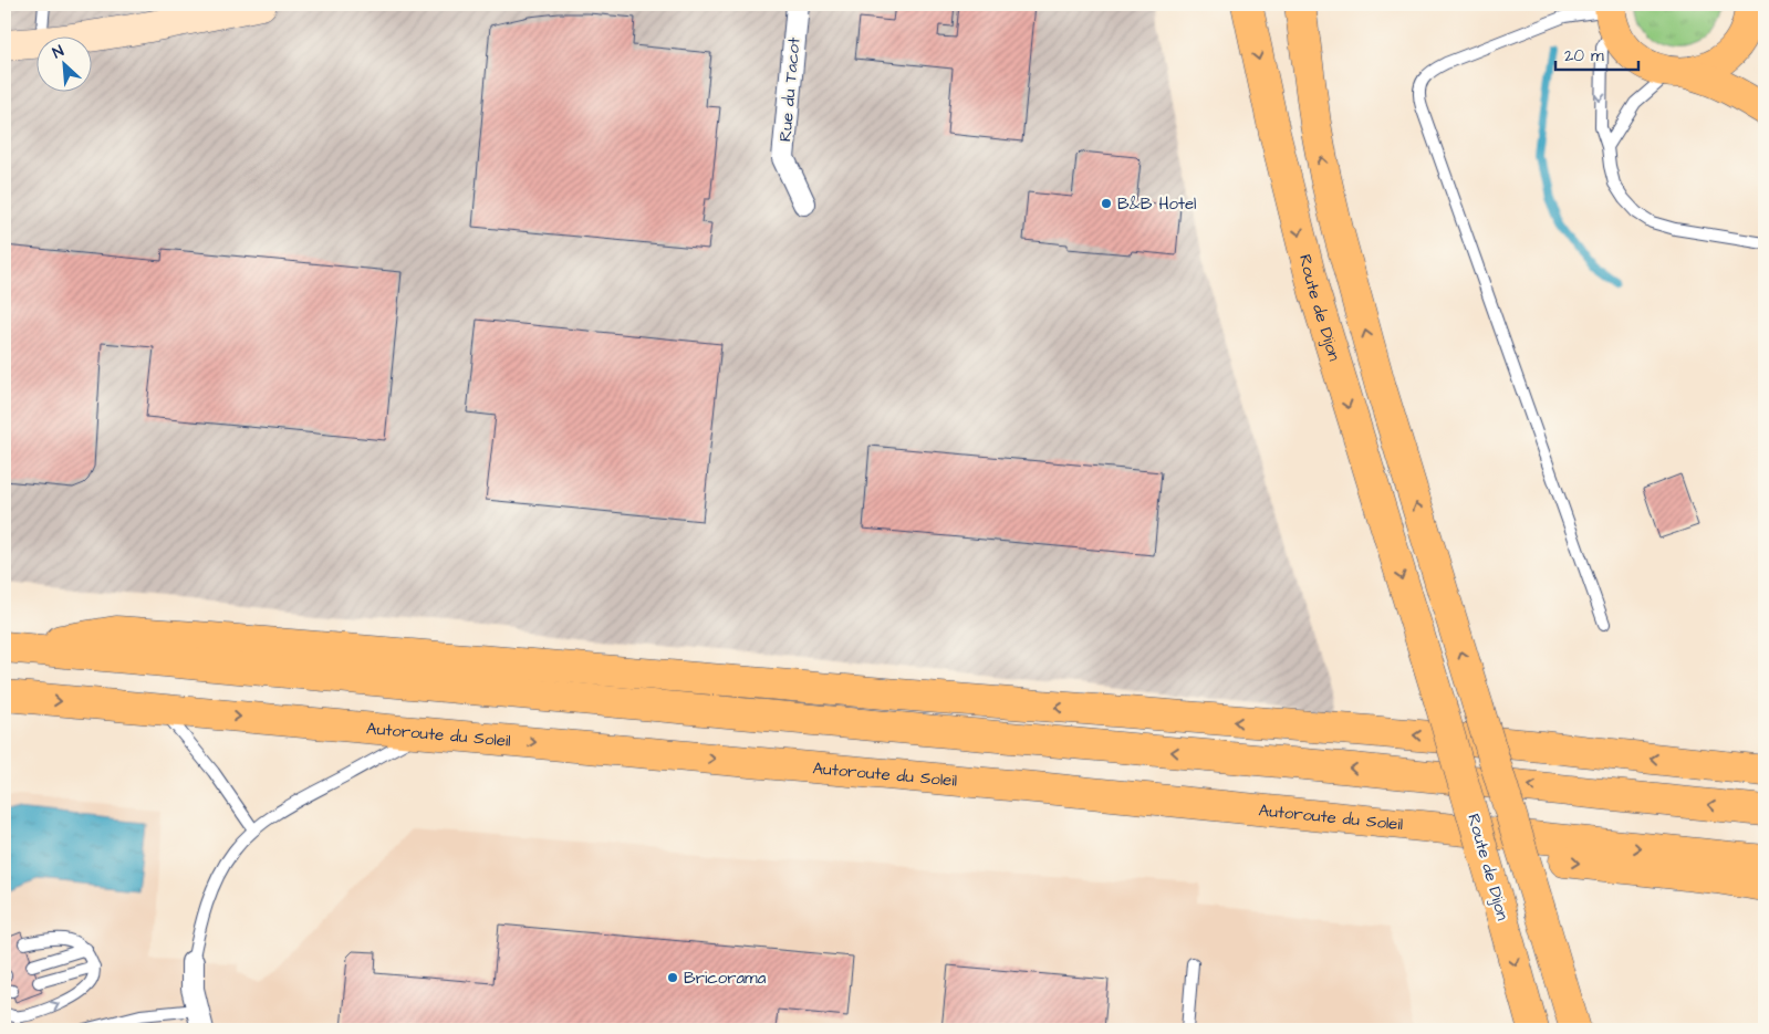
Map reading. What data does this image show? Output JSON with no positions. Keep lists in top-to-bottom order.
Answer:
{
  "streets": {
    "main road": ["Route de Dijon", "Autoroute du Soleil"],
    "street": ["Rue du Tacot"]
  },
  "places": ["B&B Hotel", "Bricorama"],
  "scale_bar": "20 m",
  "north": "top left"
}
